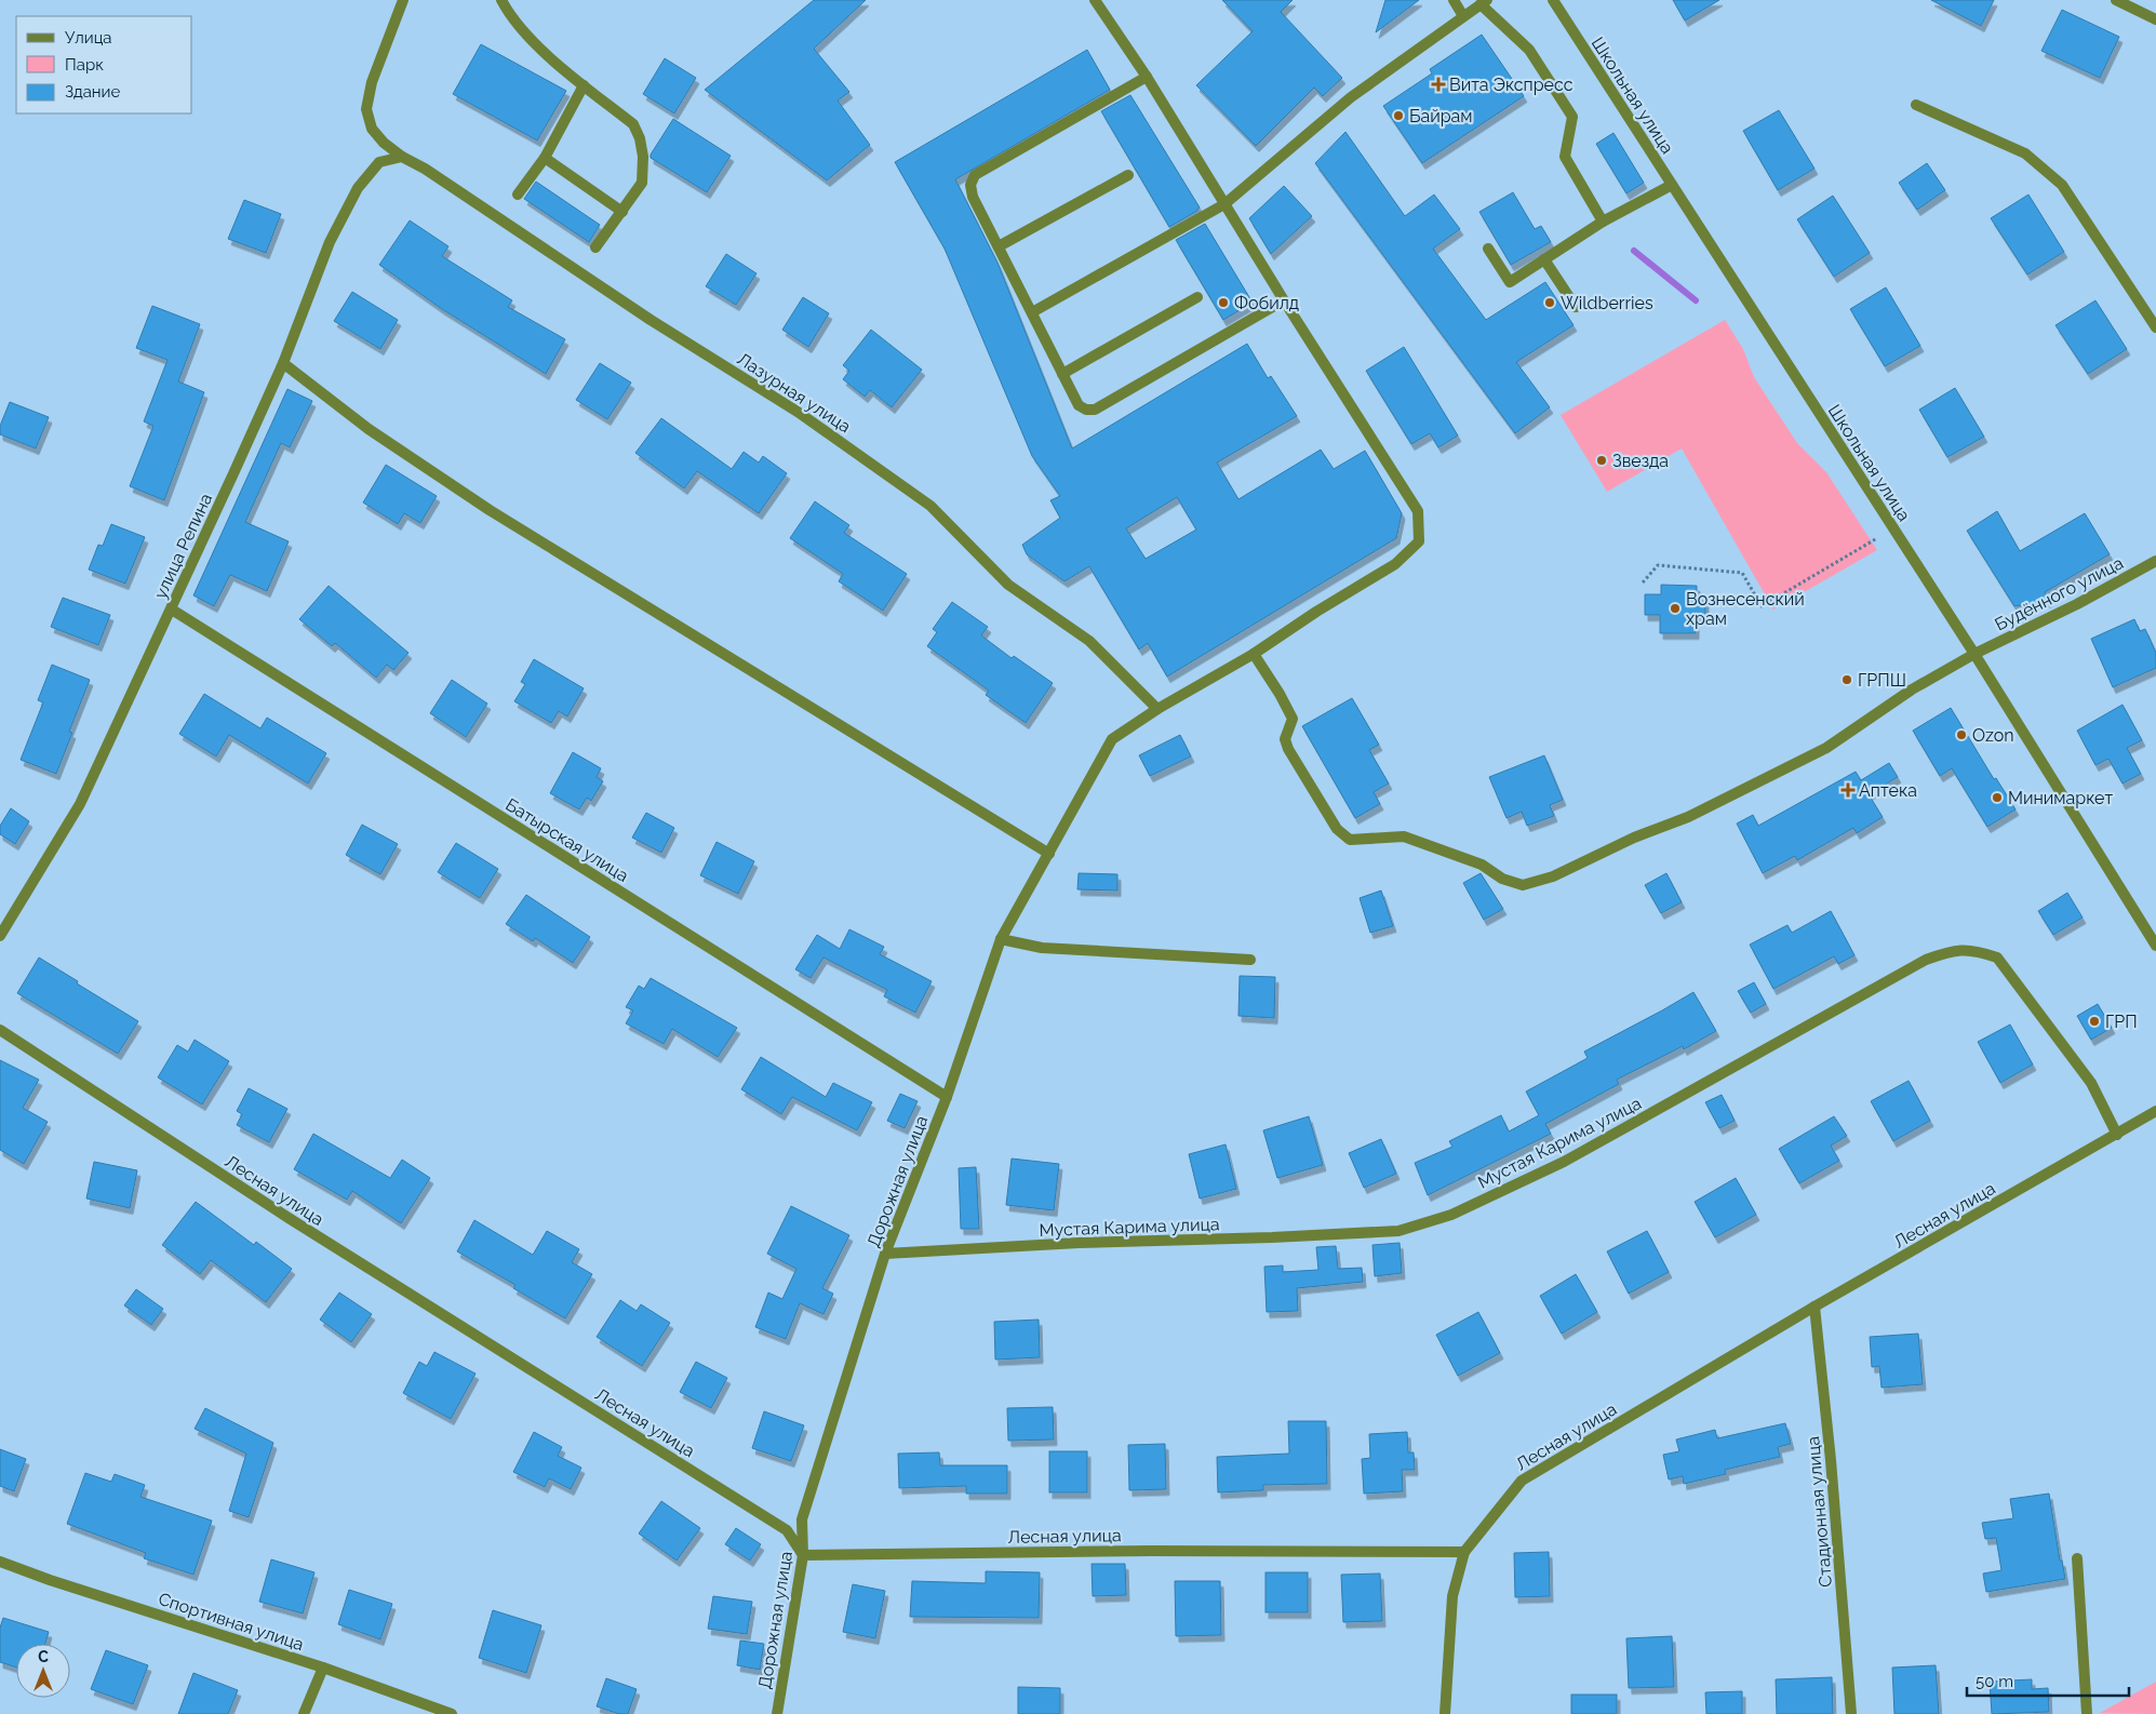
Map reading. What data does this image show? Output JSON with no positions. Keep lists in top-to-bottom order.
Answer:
{
  "streets": {
    "street": [
      "Школьная улица",
      "Лазурная улица",
      "улица Репина",
      "Будённого улица",
      "Батырская улица",
      "Мустая Карима улица",
      "Дорожная улица",
      "Лесная улица",
      "Стадионная улица",
      "Спортивная улица"
    ]
  },
  "crossings": [
    ["Школьная улица", "Будённого улица"],
    ["Лазурная улица", "улица Репина"],
    ["Лазурная улица", "Дорожная улица"],
    ["улица Репина", "Батырская улица"],
    ["Будённого улица", "Дорожная улица"],
    ["Батырская улица", "Дорожная улица"],
    ["Мустая Карима улица", "Дорожная улица"],
    ["Мустая Карима улица", "Лесная улица"],
    ["Дорожная улица", "Лесная улица"],
    ["Лесная улица", "Стадионная улица"]
  ],
  "places": {
    "health": ["Вита Экспресс", "Аптека"],
    "other": [
      "Байрам",
      "Фобилд",
      "Wildberries",
      "Звезда",
      "Вознесенский храм",
      "ГРПШ",
      "Ozon",
      "Минимаркет",
      "ГРП"
    ]
  },
  "legend": ["Улица", "Парк", "Здание"],
  "scale_bar": "50 m",
  "north": "top"
}
